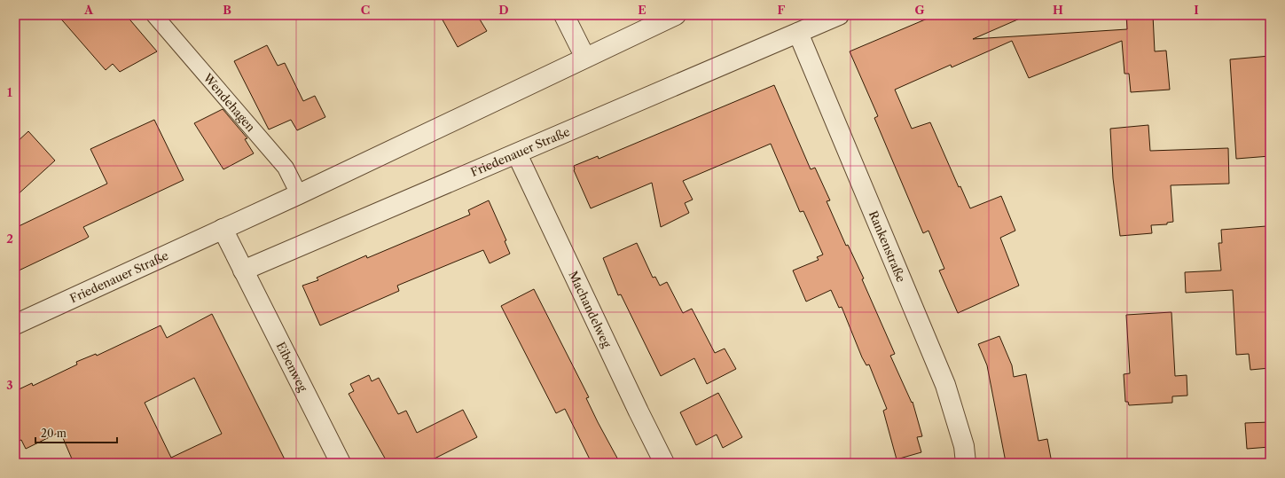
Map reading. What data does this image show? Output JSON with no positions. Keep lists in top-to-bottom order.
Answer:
{
  "streets": {
    "street": [
      "Friedenauer Straße",
      "Rankenstraße",
      "Machandelweg",
      "Eibenweg"
    ],
    "lane": ["Wendehagen"]
  },
  "crossings": [
    ["Wendehagen", "Friedenauer Straße"],
    ["Friedenauer Straße", "Rankenstraße"],
    ["Friedenauer Straße", "Machandelweg"],
    ["Friedenauer Straße", "Eibenweg"]
  ],
  "scale_bar": "20 m",
  "grid": {
    "columns": [
      "A",
      "B",
      "C",
      "D",
      "E",
      "F",
      "G",
      "H",
      "I"
    ],
    "rows": ["1", "2", "3"]
  }
}
